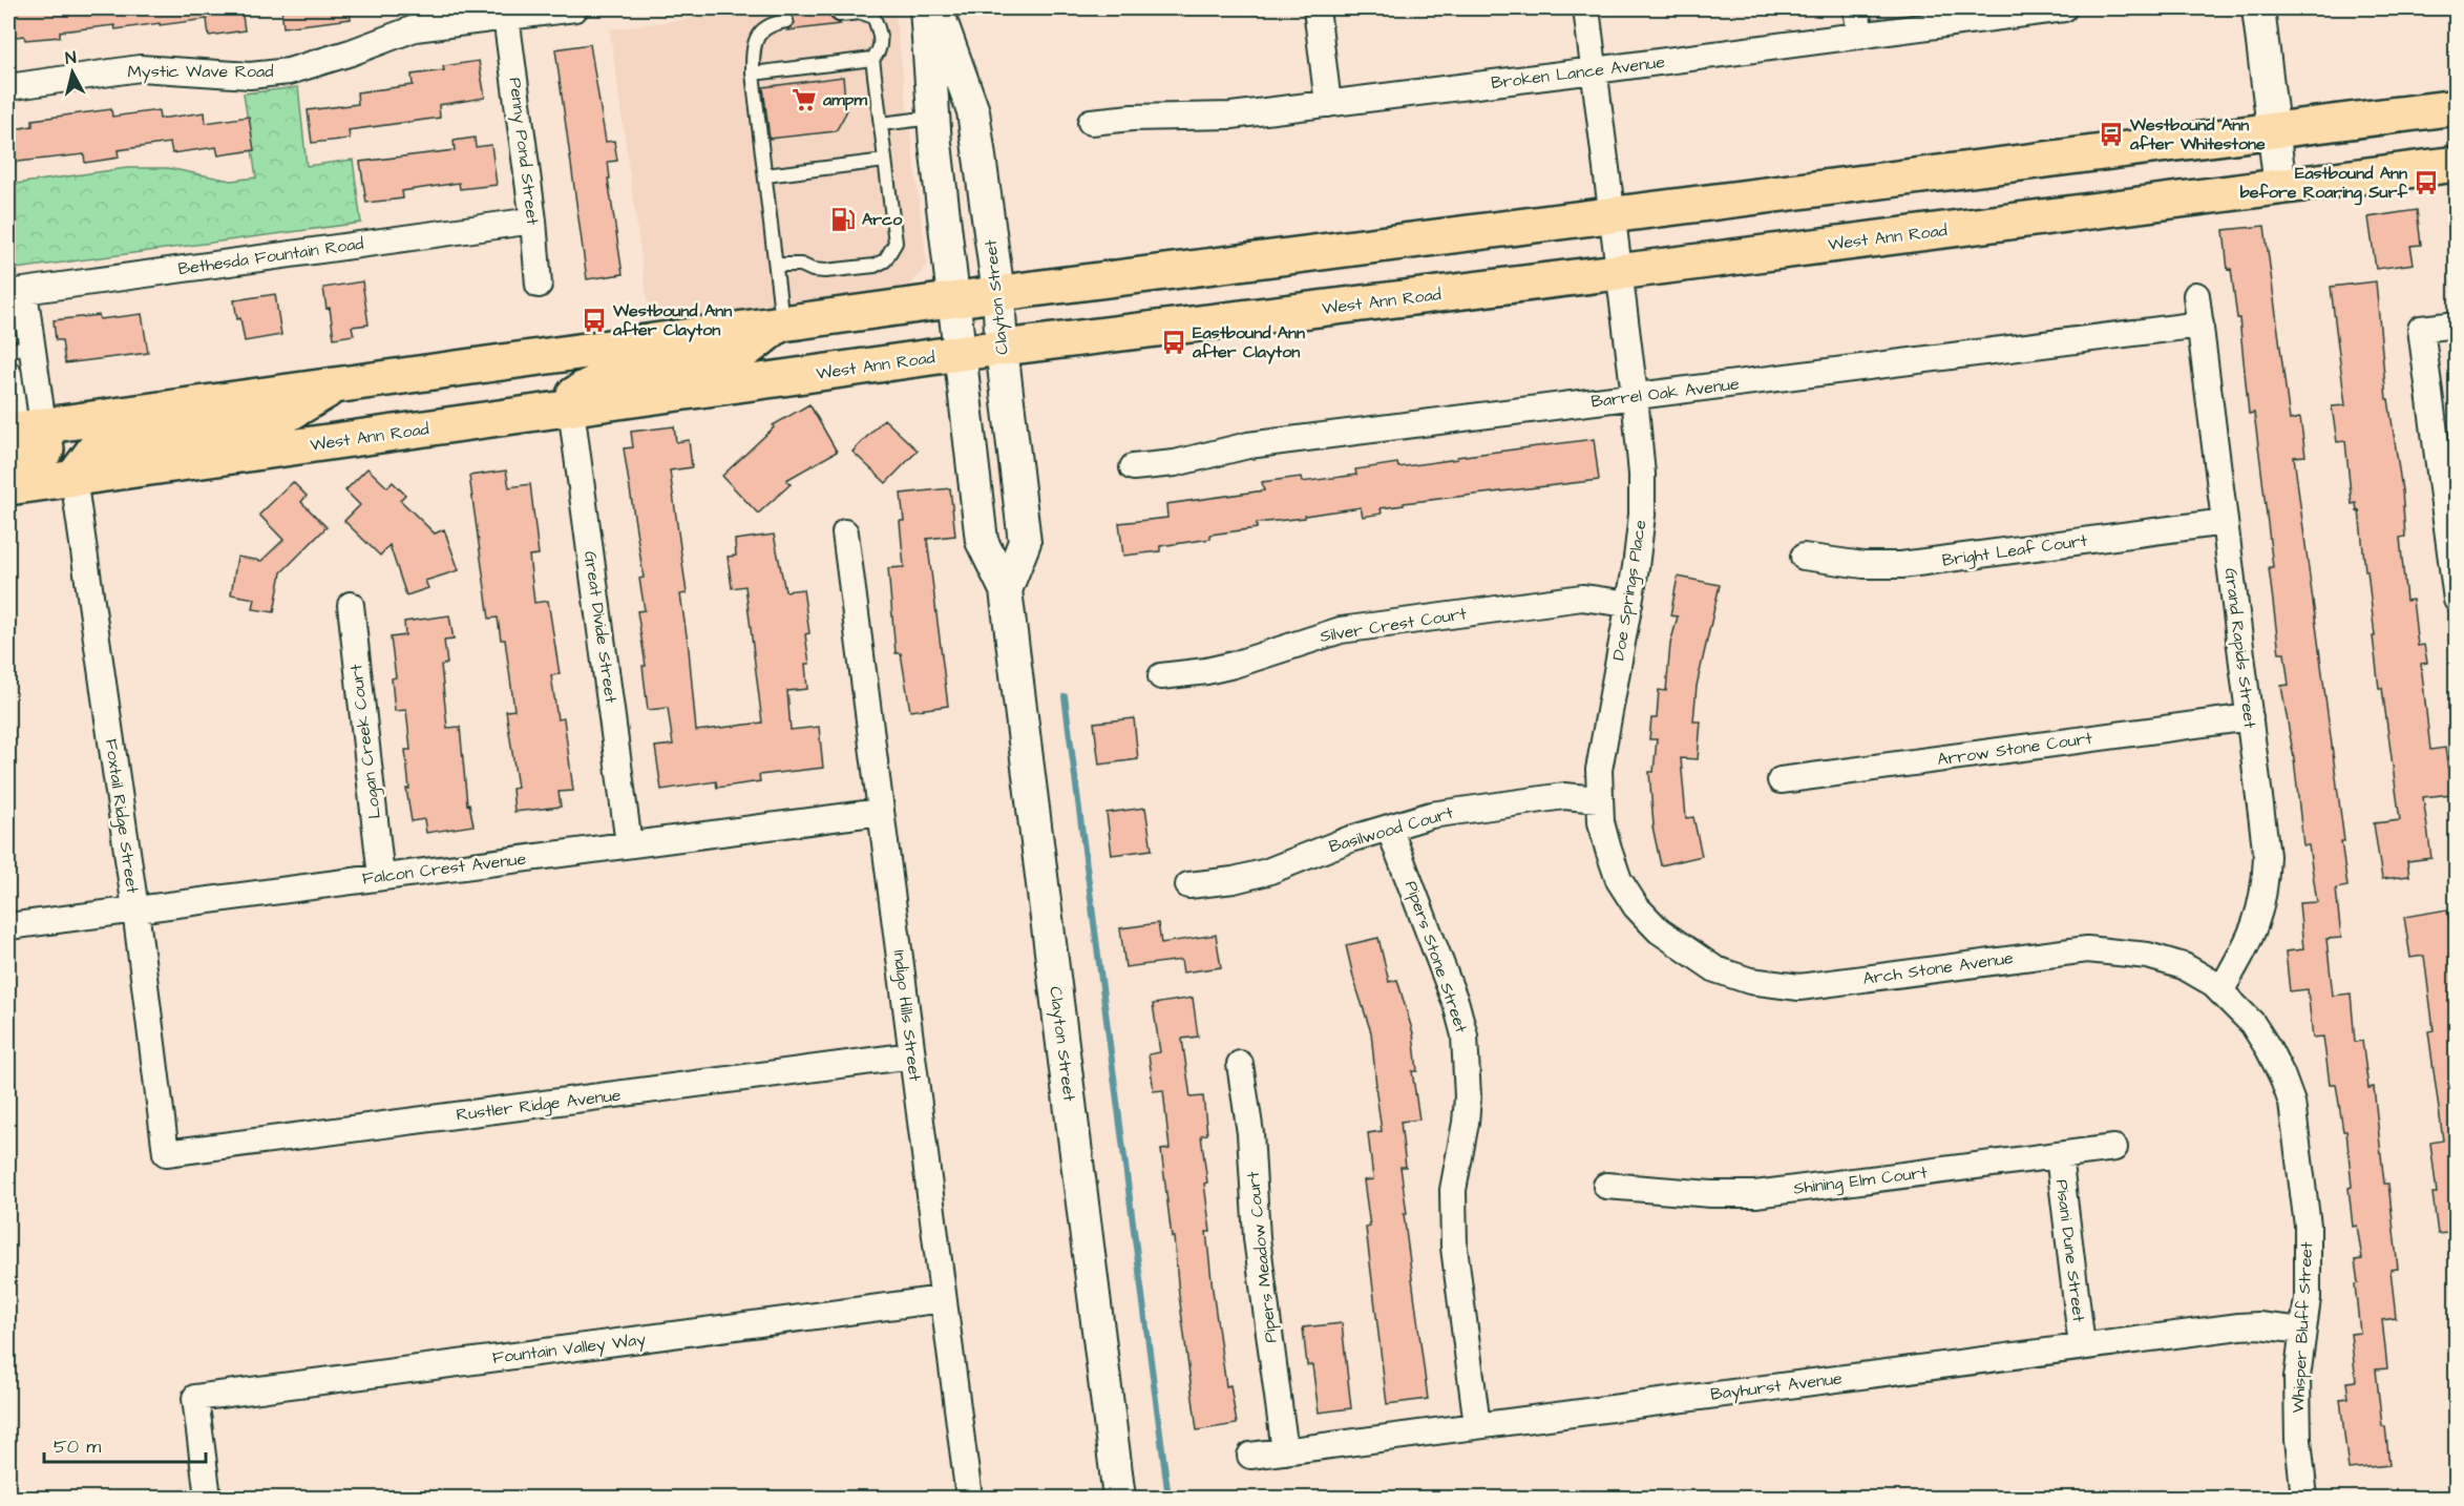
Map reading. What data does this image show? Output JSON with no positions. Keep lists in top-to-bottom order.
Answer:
{
  "streets": {
    "main road": ["West Ann Road"],
    "street": [
      "Mystic Wave Road",
      "Broken Lance Avenue",
      "Penny Pond Street",
      "Bethesda Fountain Road",
      "Clayton Street",
      "Barrel Oak Avenue",
      "Bright Leaf Court",
      "Doe Springs Place",
      "Silver Crest Court",
      "Great Divide Street",
      "Grand Rapids Street",
      "Logan Creek Court",
      "Arrow Stone Court",
      "Foxtail Ridge Street",
      "Basilwood Court",
      "Falcon Crest Avenue",
      "Pipers Stone Street",
      "Arch Stone Avenue",
      "Indigo Hills Street",
      "Rustler Ridge Avenue",
      "Shining Elm Court",
      "Pisani Dune Street",
      "Pipers Meadow Court",
      "Whisper Bluff Street",
      "Fountain Valley Way",
      "Bayhurst Avenue"
    ]
  },
  "crossings": [
    ["Mystic Wave Road", "Penny Pond Street"],
    ["Broken Lance Avenue", "Doe Springs Place"],
    ["Penny Pond Street", "Bethesda Fountain Road"],
    ["West Ann Road", "Clayton Street"],
    ["West Ann Road", "Doe Springs Place"],
    ["West Ann Road", "Great Divide Street"],
    ["West Ann Road", "Foxtail Ridge Street"],
    ["Barrel Oak Avenue", "Doe Springs Place"],
    ["Barrel Oak Avenue", "Grand Rapids Street"],
    ["Bright Leaf Court", "Grand Rapids Street"],
    ["Doe Springs Place", "Silver Crest Court"],
    ["Doe Springs Place", "Basilwood Court"],
    ["Doe Springs Place", "Arch Stone Avenue"],
    ["Great Divide Street", "Falcon Crest Avenue"],
    ["Grand Rapids Street", "Arrow Stone Court"],
    ["Grand Rapids Street", "Arch Stone Avenue"],
    ["Grand Rapids Street", "Whisper Bluff Street"],
    ["Logan Creek Court", "Falcon Crest Avenue"],
    ["Foxtail Ridge Street", "Falcon Crest Avenue"],
    ["Foxtail Ridge Street", "Rustler Ridge Avenue"],
    ["Basilwood Court", "Pipers Stone Street"],
    ["Falcon Crest Avenue", "Indigo Hills Street"],
    ["Pipers Stone Street", "Bayhurst Avenue"],
    ["Arch Stone Avenue", "Whisper Bluff Street"],
    ["Indigo Hills Street", "Rustler Ridge Avenue"],
    ["Indigo Hills Street", "Fountain Valley Way"],
    ["Shining Elm Court", "Pisani Dune Street"],
    ["Pisani Dune Street", "Bayhurst Avenue"],
    ["Pipers Meadow Court", "Bayhurst Avenue"],
    ["Whisper Bluff Street", "Bayhurst Avenue"]
  ],
  "places": {
    "supermarket": ["ampm"],
    "bus stop": [
      "Westbound Ann after Whitestone",
      "Eastbound Ann before Roaring Surf",
      "Westbound Ann after Clayton",
      "Eastbound Ann after Clayton"
    ],
    "fuel station": ["Arco"]
  },
  "scale_bar": "50 m",
  "north": "top"
}
